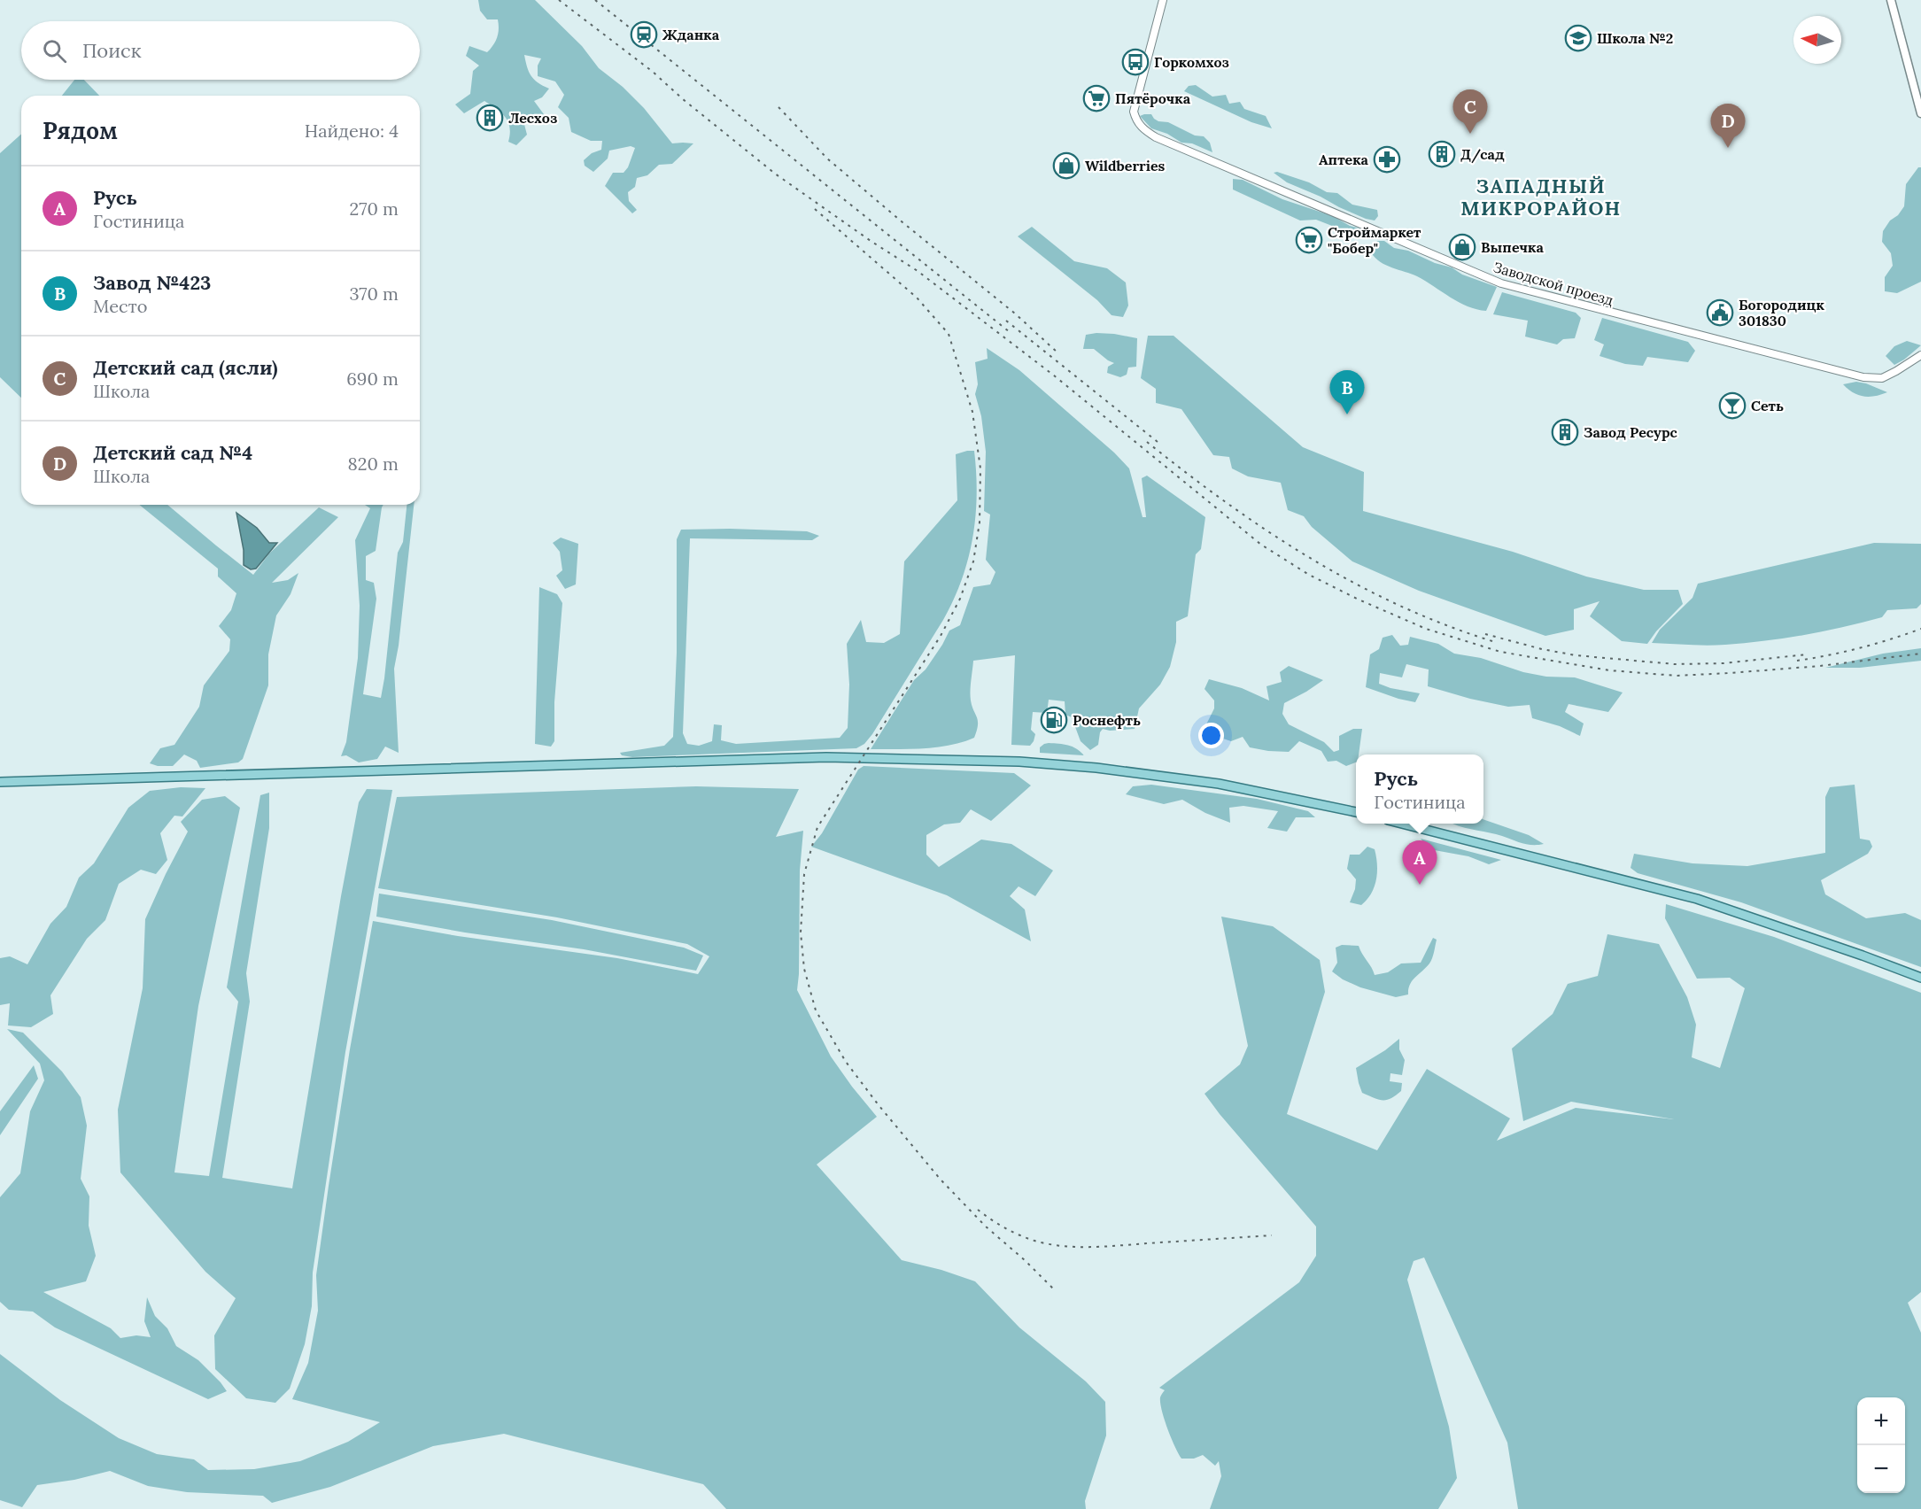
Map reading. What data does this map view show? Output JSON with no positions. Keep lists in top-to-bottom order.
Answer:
{
  "streets": {
    "street": ["Заводской проезд"]
  },
  "districts": ["ЗАПАДНЫЙ МИКРОРАЙОН"],
  "places": {
    "station": ["Жданка"],
    "school or university": ["Школа №2"],
    "bus stop": ["Горкомхоз"],
    "supermarket": ["Пятёрочка", "Строймаркет \"Бобер\""],
    "building": ["Лесхоз", "Д/сад", "Завод Ресурс"],
    "pharmacy": ["Аптека"],
    "shop": ["Wildberries", "Выпечка"],
    "public building": ["Богородицк 301830"],
    "bar": ["Сеть"],
    "fuel station": ["Роснефть"]
  },
  "north": "left",
  "page": {
    "search": "Поиск",
    "pins": [
      "C",
      "D",
      "B",
      "A"
    ],
    "heading": ["Рядом", "Найдено: 4"],
    "list": [
      {
        "mark": "A",
        "name": "Русь",
        "note": "Гостиница",
        "value": "270 m"
      },
      {
        "mark": "B",
        "name": "Завод №423",
        "note": "Место",
        "value": "370 m"
      },
      {
        "mark": "C",
        "name": "Детский сад (ясли)",
        "note": "Школа",
        "value": "690 m"
      },
      {
        "mark": "D",
        "name": "Детский сад №4",
        "note": "Школа",
        "value": "820 m"
      }
    ],
    "popup": ["Русь", "Гостиница"],
    "map_buttons": ["+", "−"]
  }
}
